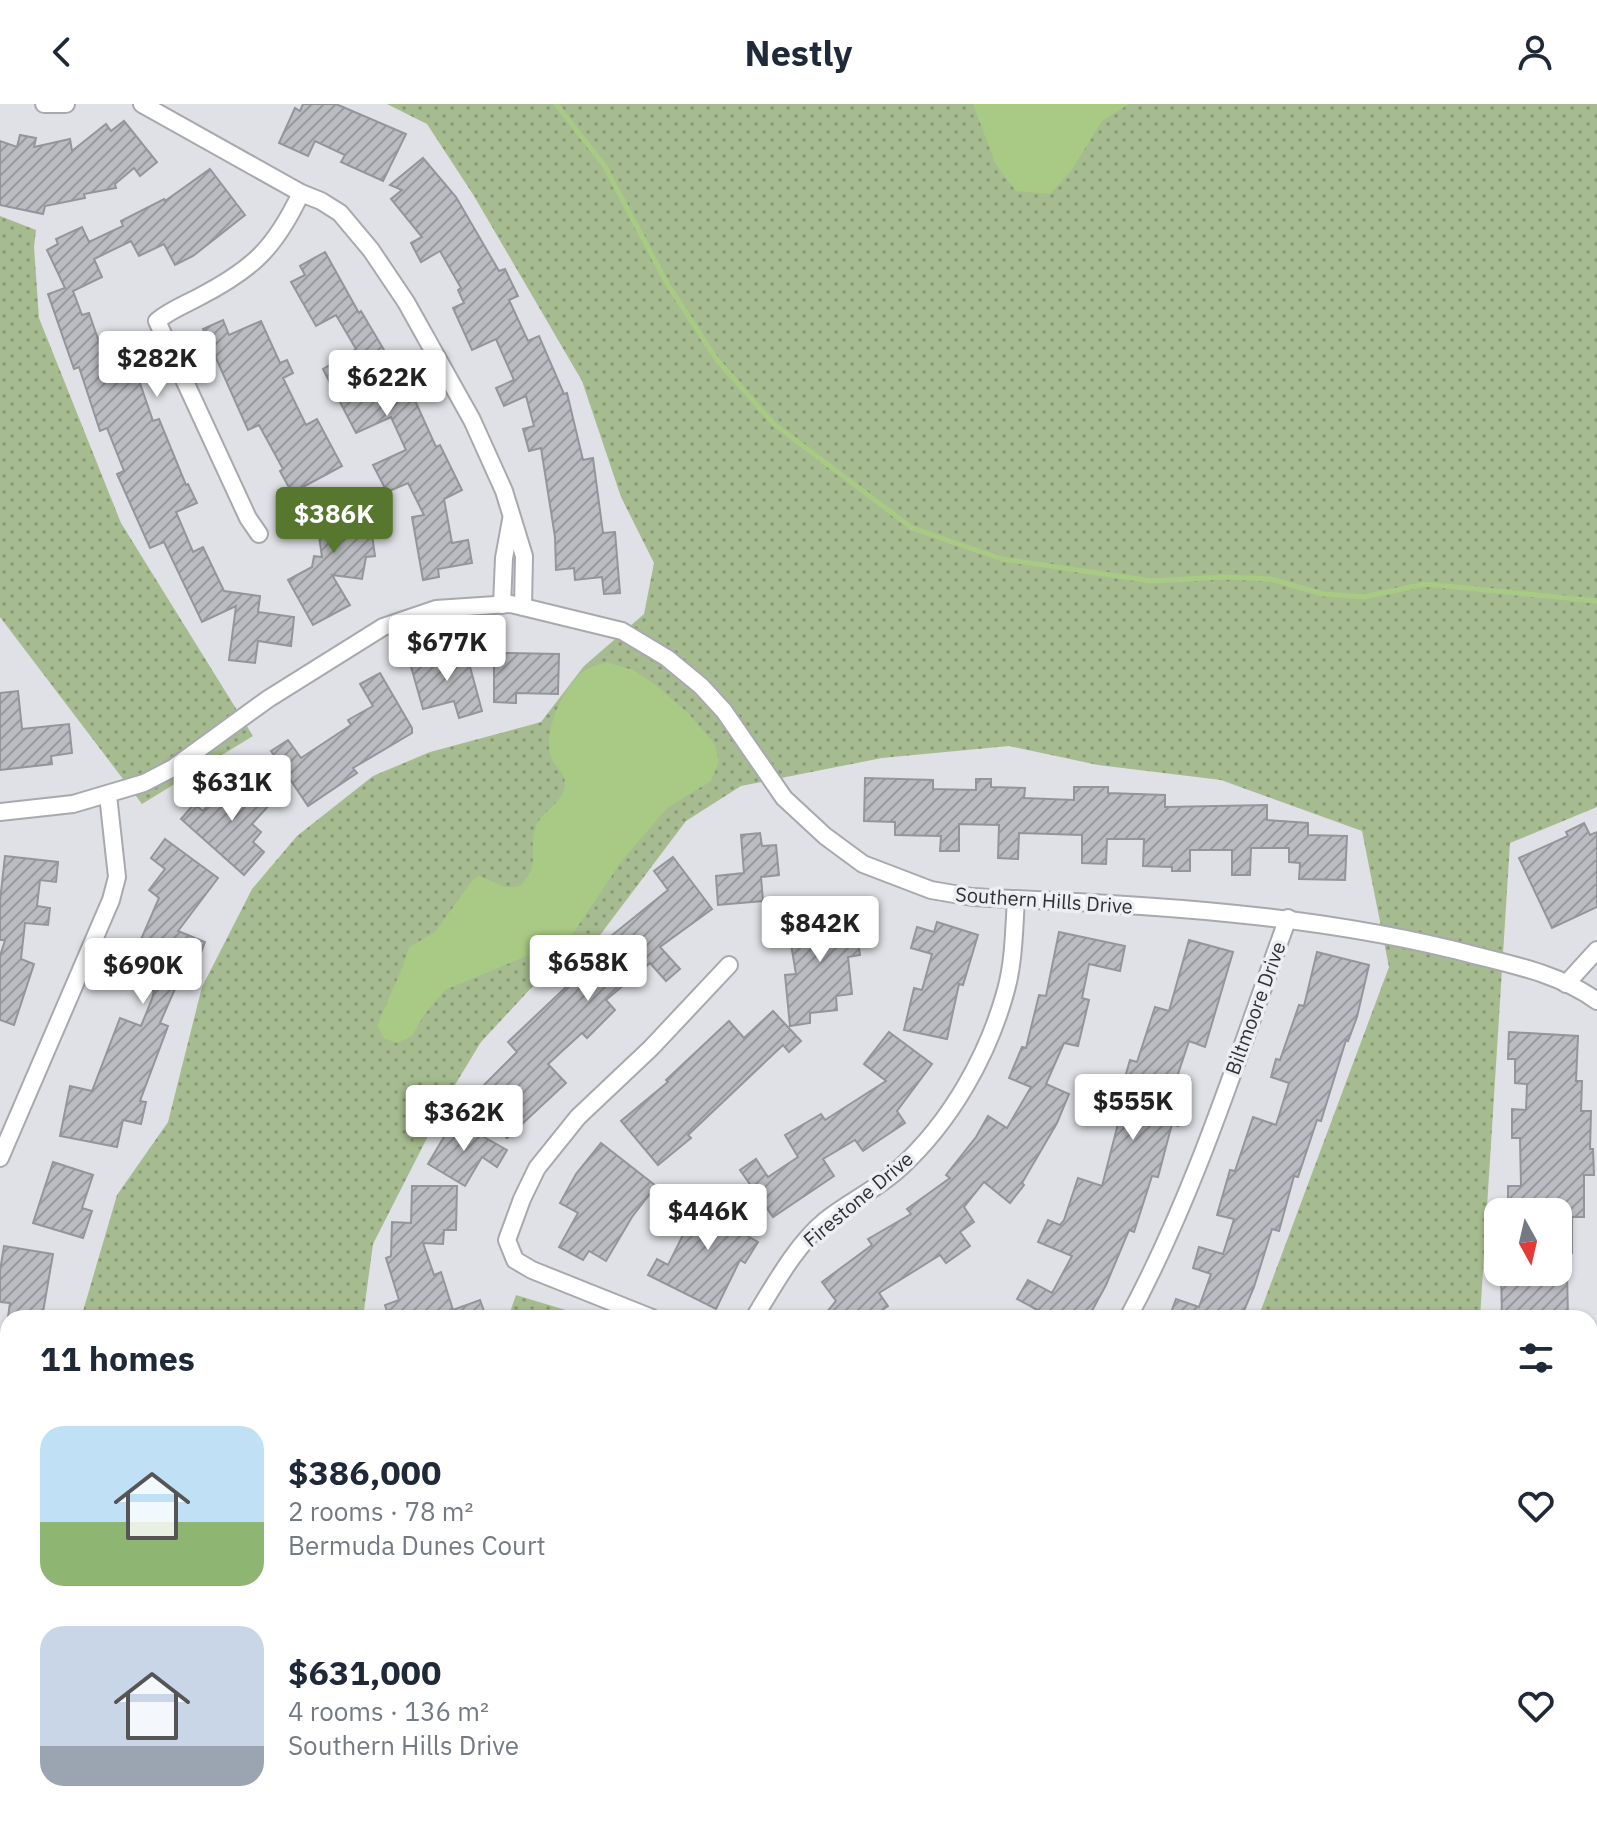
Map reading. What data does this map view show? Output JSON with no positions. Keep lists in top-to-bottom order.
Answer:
{
  "streets": {
    "street": ["Southern Hills Drive", "Biltmoore Drive", "Firestone Drive"]
  },
  "crossings": [
    ["Southern Hills Drive", "Biltmoore Drive"],
    ["Southern Hills Drive", "Firestone Drive"]
  ],
  "north": "bottom",
  "page": {
    "header": "Nestly",
    "price": [
      "$282K",
      "$622K",
      "$386K",
      "$677K",
      "$631K",
      "$842K",
      "$658K",
      "$690K",
      "$555K",
      "$362K",
      "$446K"
    ],
    "heading": "11 homes",
    "list": [
      {
        "name": "$386,000",
        "note": "2 rooms · 78 m² · Bermuda Dunes Court"
      },
      {
        "name": "$631,000",
        "note": "4 rooms · 136 m² · Southern Hills Drive"
      }
    ]
  }
}
